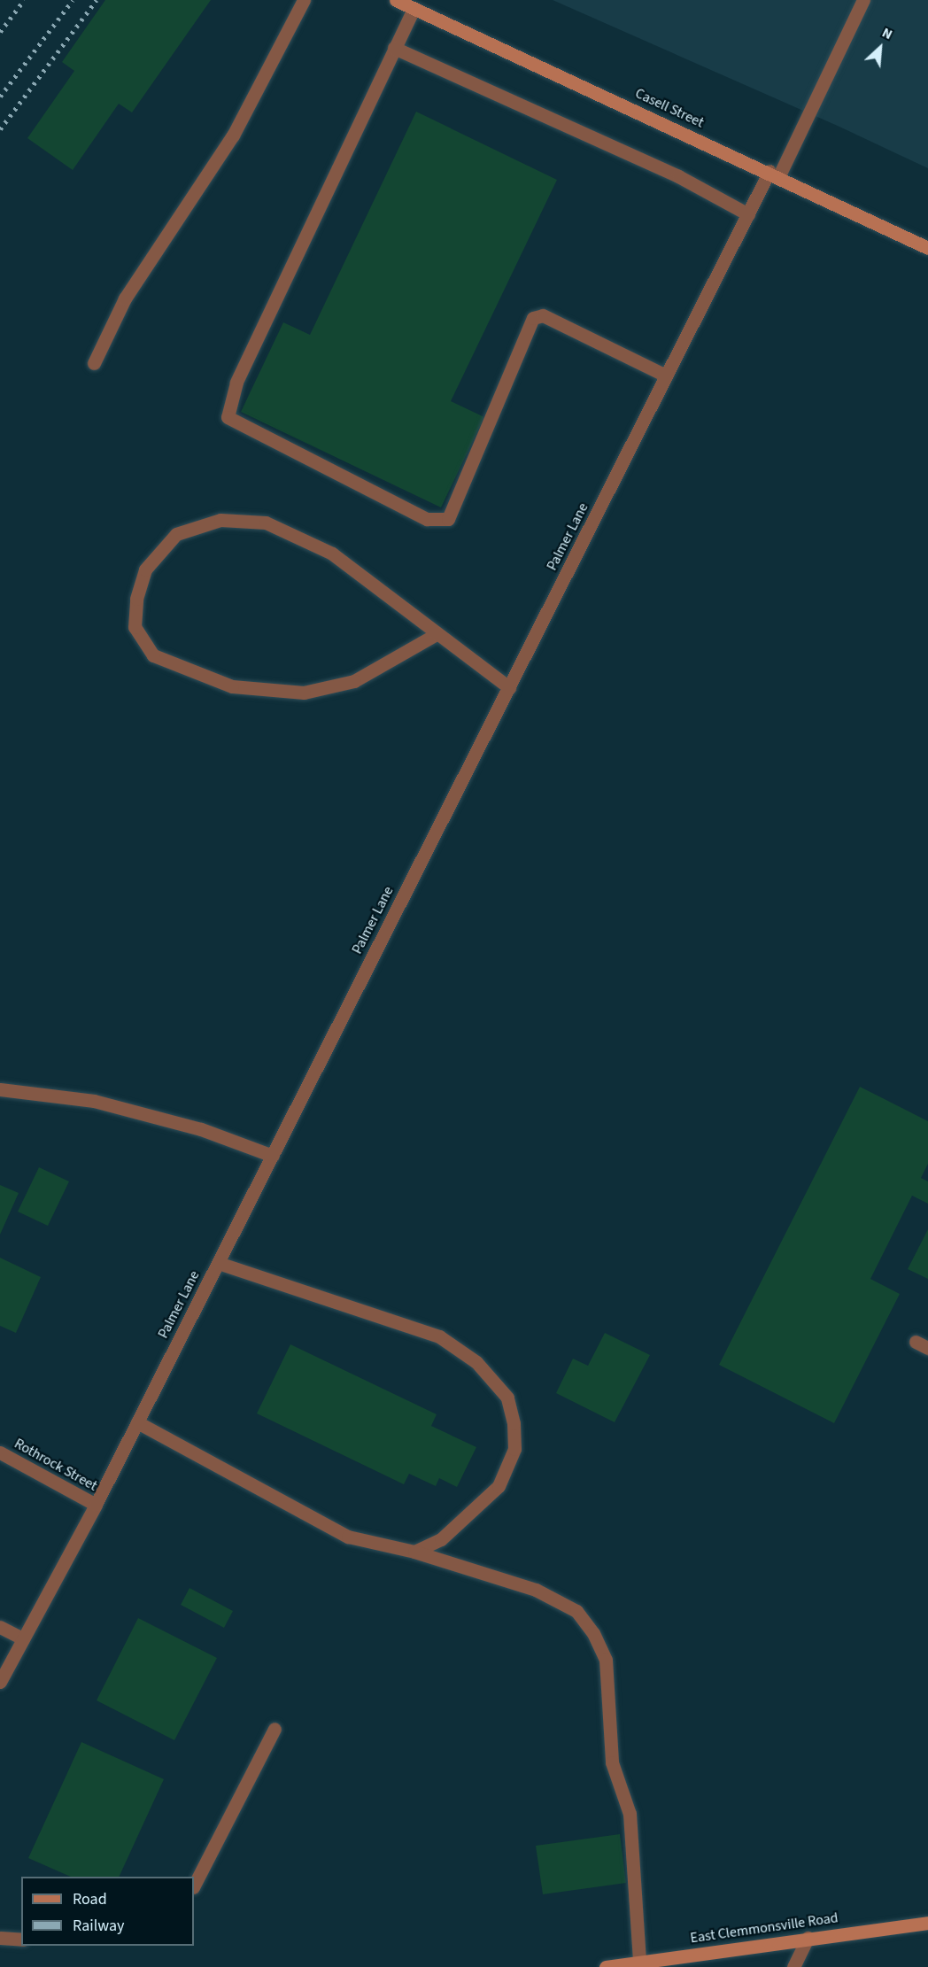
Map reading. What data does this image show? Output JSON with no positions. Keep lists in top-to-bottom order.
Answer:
{
  "streets": {
    "street": [
      "Casell Street",
      "Palmer Lane",
      "Rothrock Street",
      "East Clemmonsville Road"
    ]
  },
  "crossings": [
    ["Casell Street", "Palmer Lane"],
    ["Palmer Lane", "Rothrock Street"]
  ],
  "legend": ["Road", "Railway"],
  "north": "top right"
}
